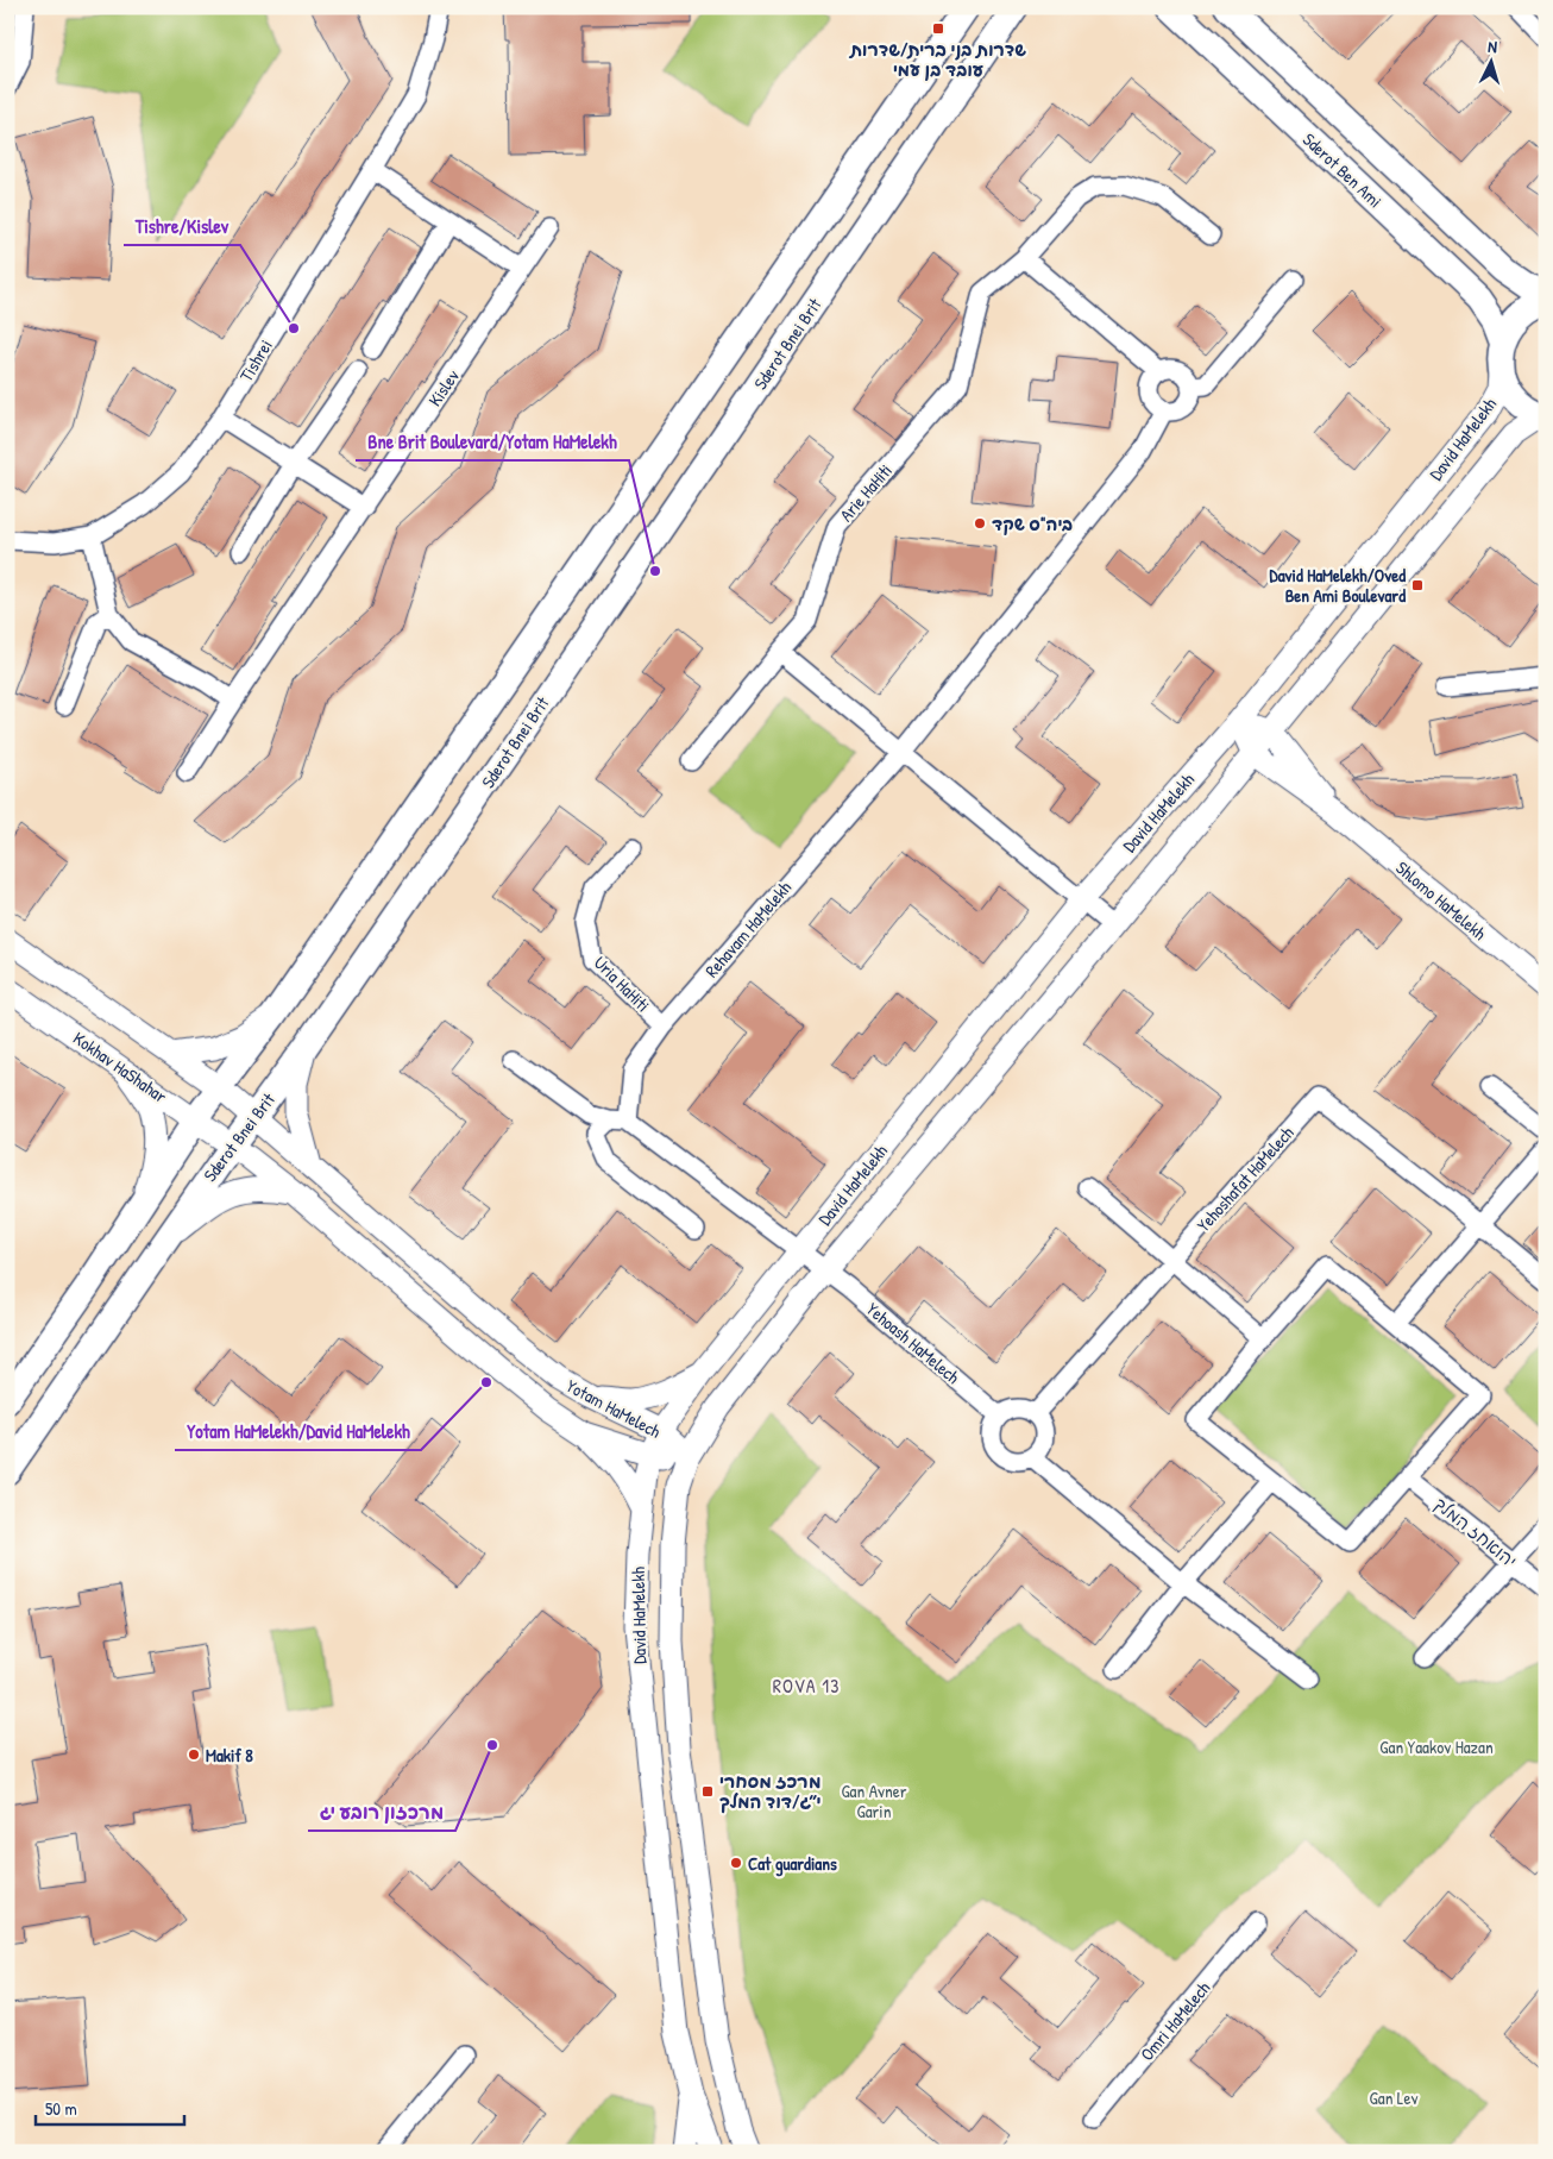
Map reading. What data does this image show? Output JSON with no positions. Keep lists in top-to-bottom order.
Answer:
{
  "streets": {
    "main road": ["Sderot Ben Ami", "Sderot Bnei Brit"],
    "street": [
      "Tishrei",
      "Kislev",
      "David HaMelekh",
      "Arie HaHiti",
      "Shlomo HaMelekh",
      "Rehavam HaMelekh",
      "Uria HaHiti",
      "Kokhav HaShahar",
      "Yehoshafat HaMelech",
      "Yehoash HaMelech",
      "Yotam HaMelech",
      "יהואחז המלך",
      "Omri HaMelech"
    ]
  },
  "crossings": [
    ["Sderot Bnei Brit", "Kokhav HaShahar"],
    ["Sderot Bnei Brit", "Yotam HaMelech"],
    ["David HaMelekh", "Shlomo HaMelekh"],
    ["David HaMelekh", "Yehoash HaMelech"],
    ["David HaMelekh", "Yotam HaMelech"],
    ["Rehavam HaMelekh", "Uria HaHiti"],
    ["Kokhav HaShahar", "Yotam HaMelech"],
    ["Yehoshafat HaMelech", "Yehoash HaMelech"]
  ],
  "districts": ["ROVA 13"],
  "parks": ["Gan Yaakov Hazan", "Gan Avner Garin", "Gan Lev"],
  "places": {
    "transit": ["שדרות בני ברית/שדרות עובד בן עמי", "David HaMelekh/Oved Ben Ami Boulevard", "מרכז מסחרי י״ג/דוד המלך"],
    "other": [
      "Tishre/Kislev",
      "ביה\"ס שקד",
      "Bne Brit Boulevard/Yotam HaMelekh",
      "Yotam HaMelekh/David HaMelekh",
      "מרכזון רובע יג",
      "Makif 8",
      "Cat guardians"
    ]
  },
  "scale_bar": "50 m",
  "north": "top"
}
